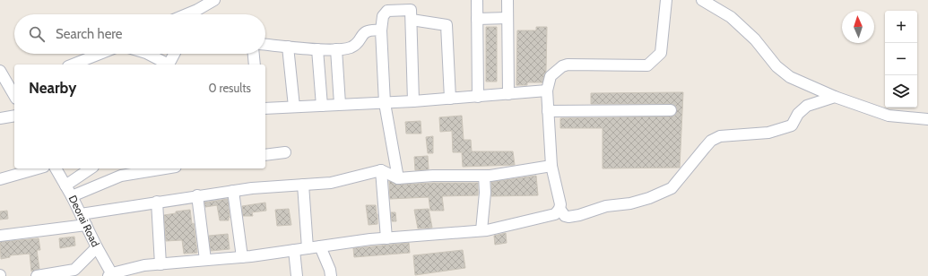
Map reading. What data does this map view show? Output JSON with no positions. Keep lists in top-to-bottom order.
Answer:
{
  "streets": {
    "street": ["Deorai Road"]
  },
  "north": "top",
  "page": {
    "map_buttons": ["+", "−"],
    "search": "Search here",
    "heading": ["Nearby", "0 results"]
  }
}
